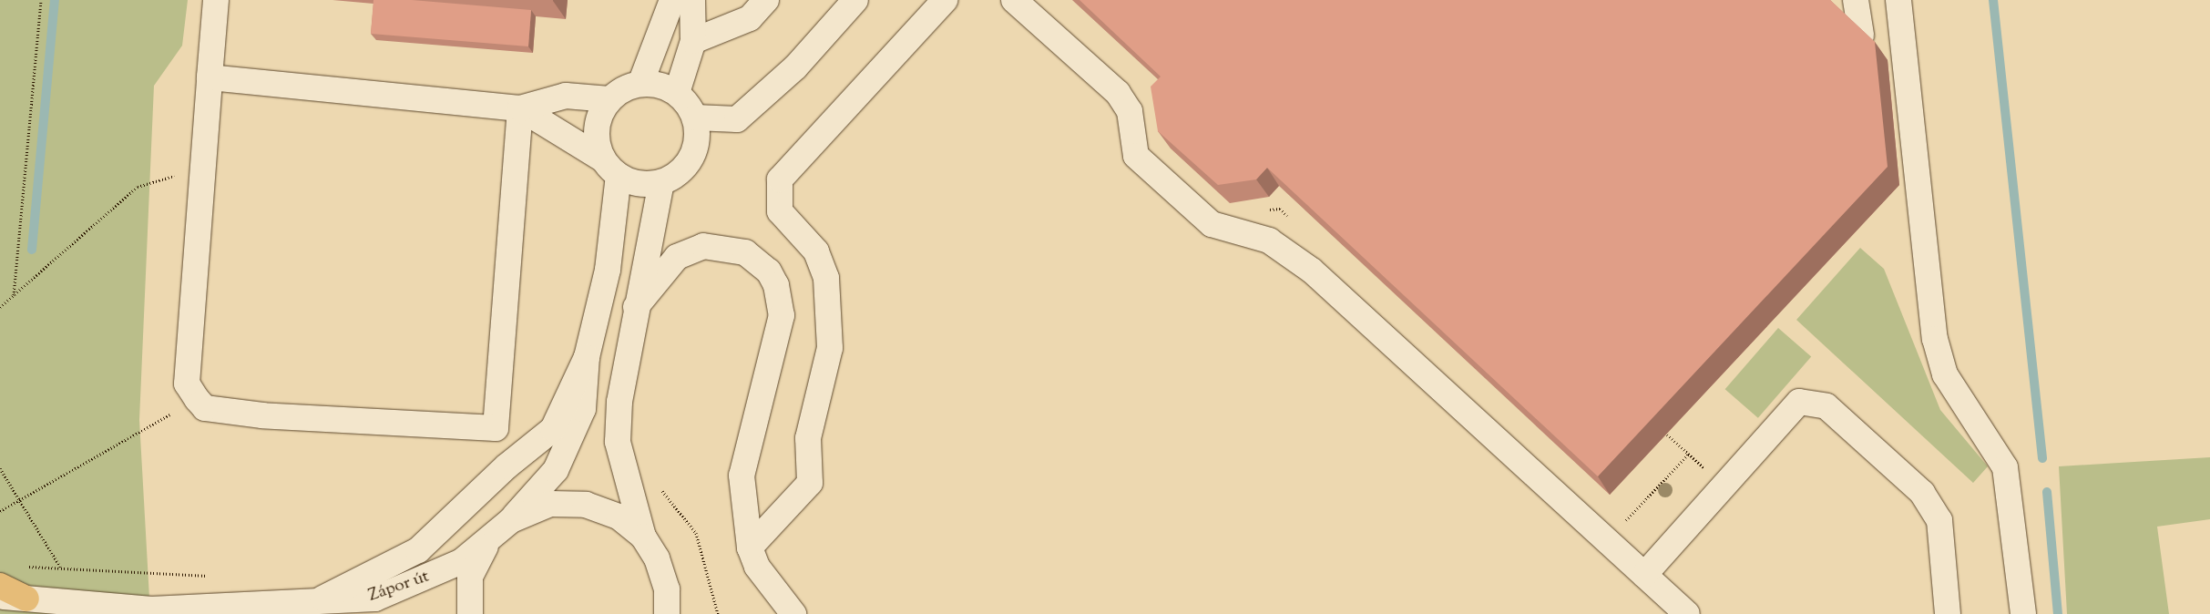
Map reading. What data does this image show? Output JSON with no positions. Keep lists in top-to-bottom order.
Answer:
{
  "streets": {
    "street": ["Zápor út"]
  }
}
